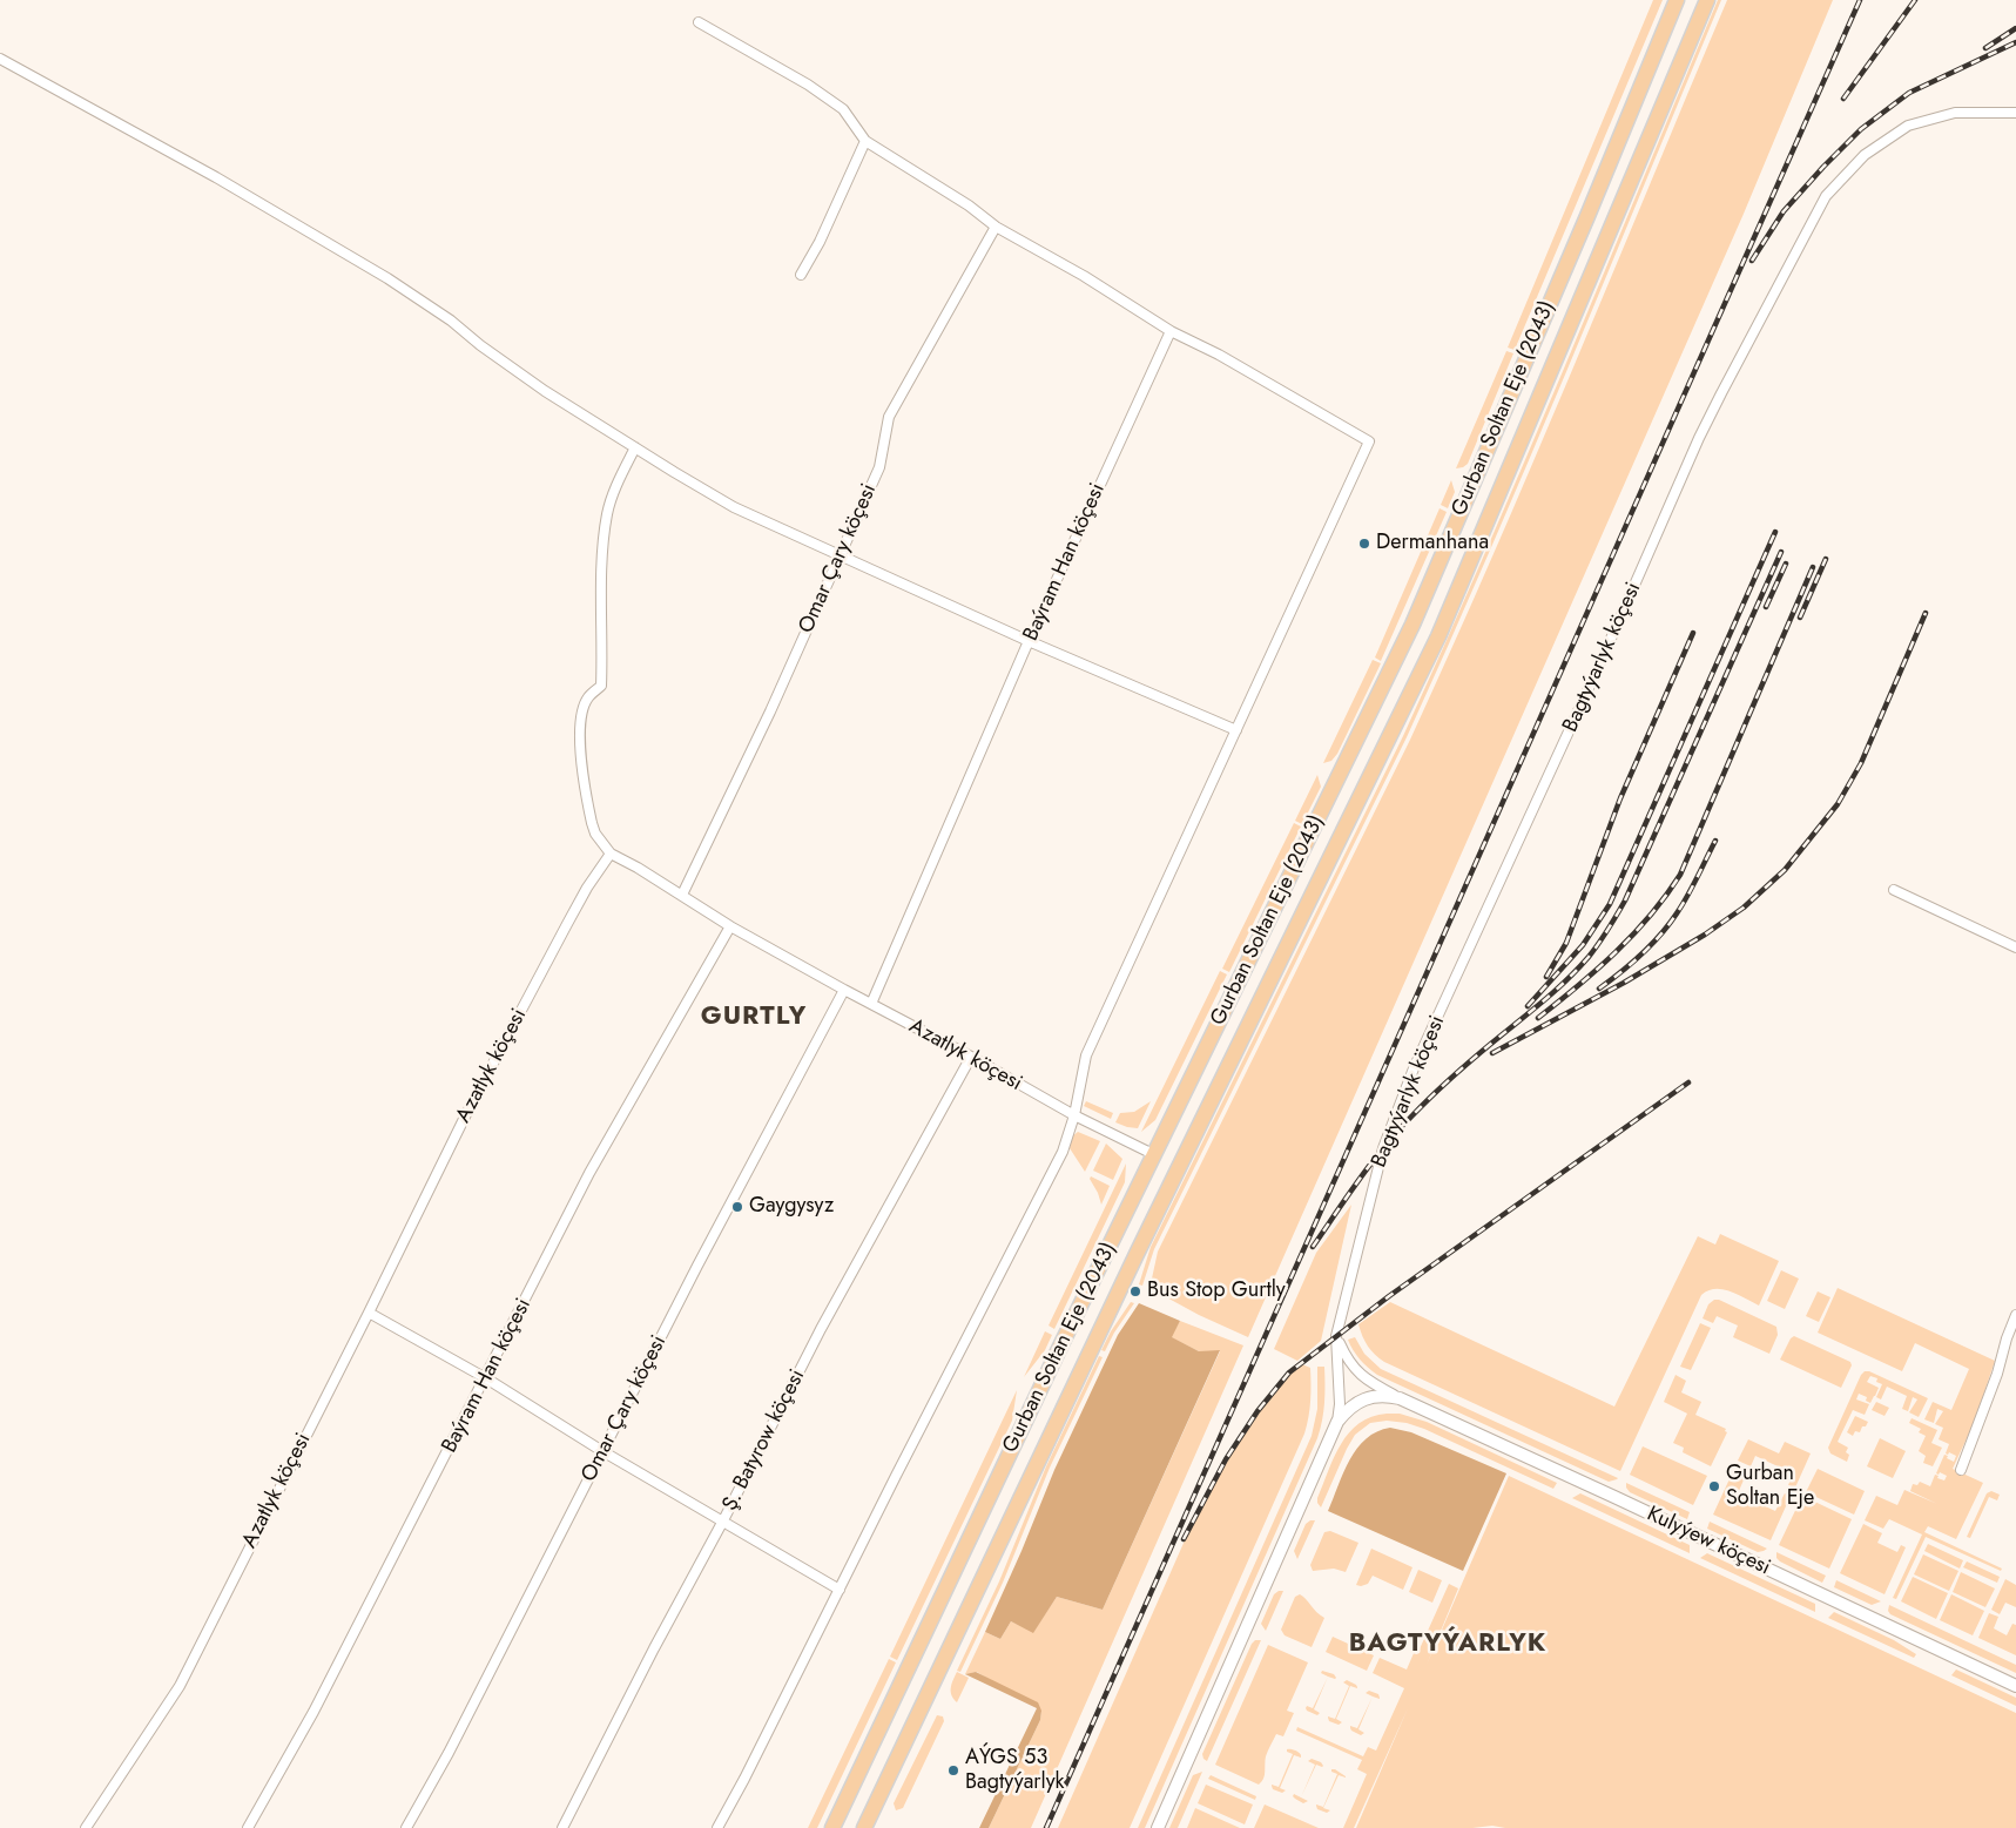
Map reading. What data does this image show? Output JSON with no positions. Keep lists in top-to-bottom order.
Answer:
{
  "streets": {
    "highway": ["Gurban Soltan Eje (2043)"],
    "street": [
      "Omar Çary köçesi",
      "Baýram Han köçesi",
      "Bagtyýarlyk köçesi",
      "Azatlyk köçesi",
      "Ş. Batyrow köçesi",
      "Kulyýew köçesi"
    ]
  },
  "crossings": [
    ["Gurban Soltan Eje (2043)", "Azatlyk köçesi"],
    ["Omar Çary köçesi", "Azatlyk köçesi"],
    ["Baýram Han köçesi", "Azatlyk köçesi"],
    ["Azatlyk köçesi", "Ş. Batyrow köçesi"]
  ],
  "districts": ["GURTLY", "BAGTYÝARLYK"],
  "places": [
    "Dermanhana",
    "Gaygysyz",
    "Bus Stop Gurtly",
    "Gurban Soltan Eje",
    "AÝGS 53 Bagtyýarlyk"
  ]
}
